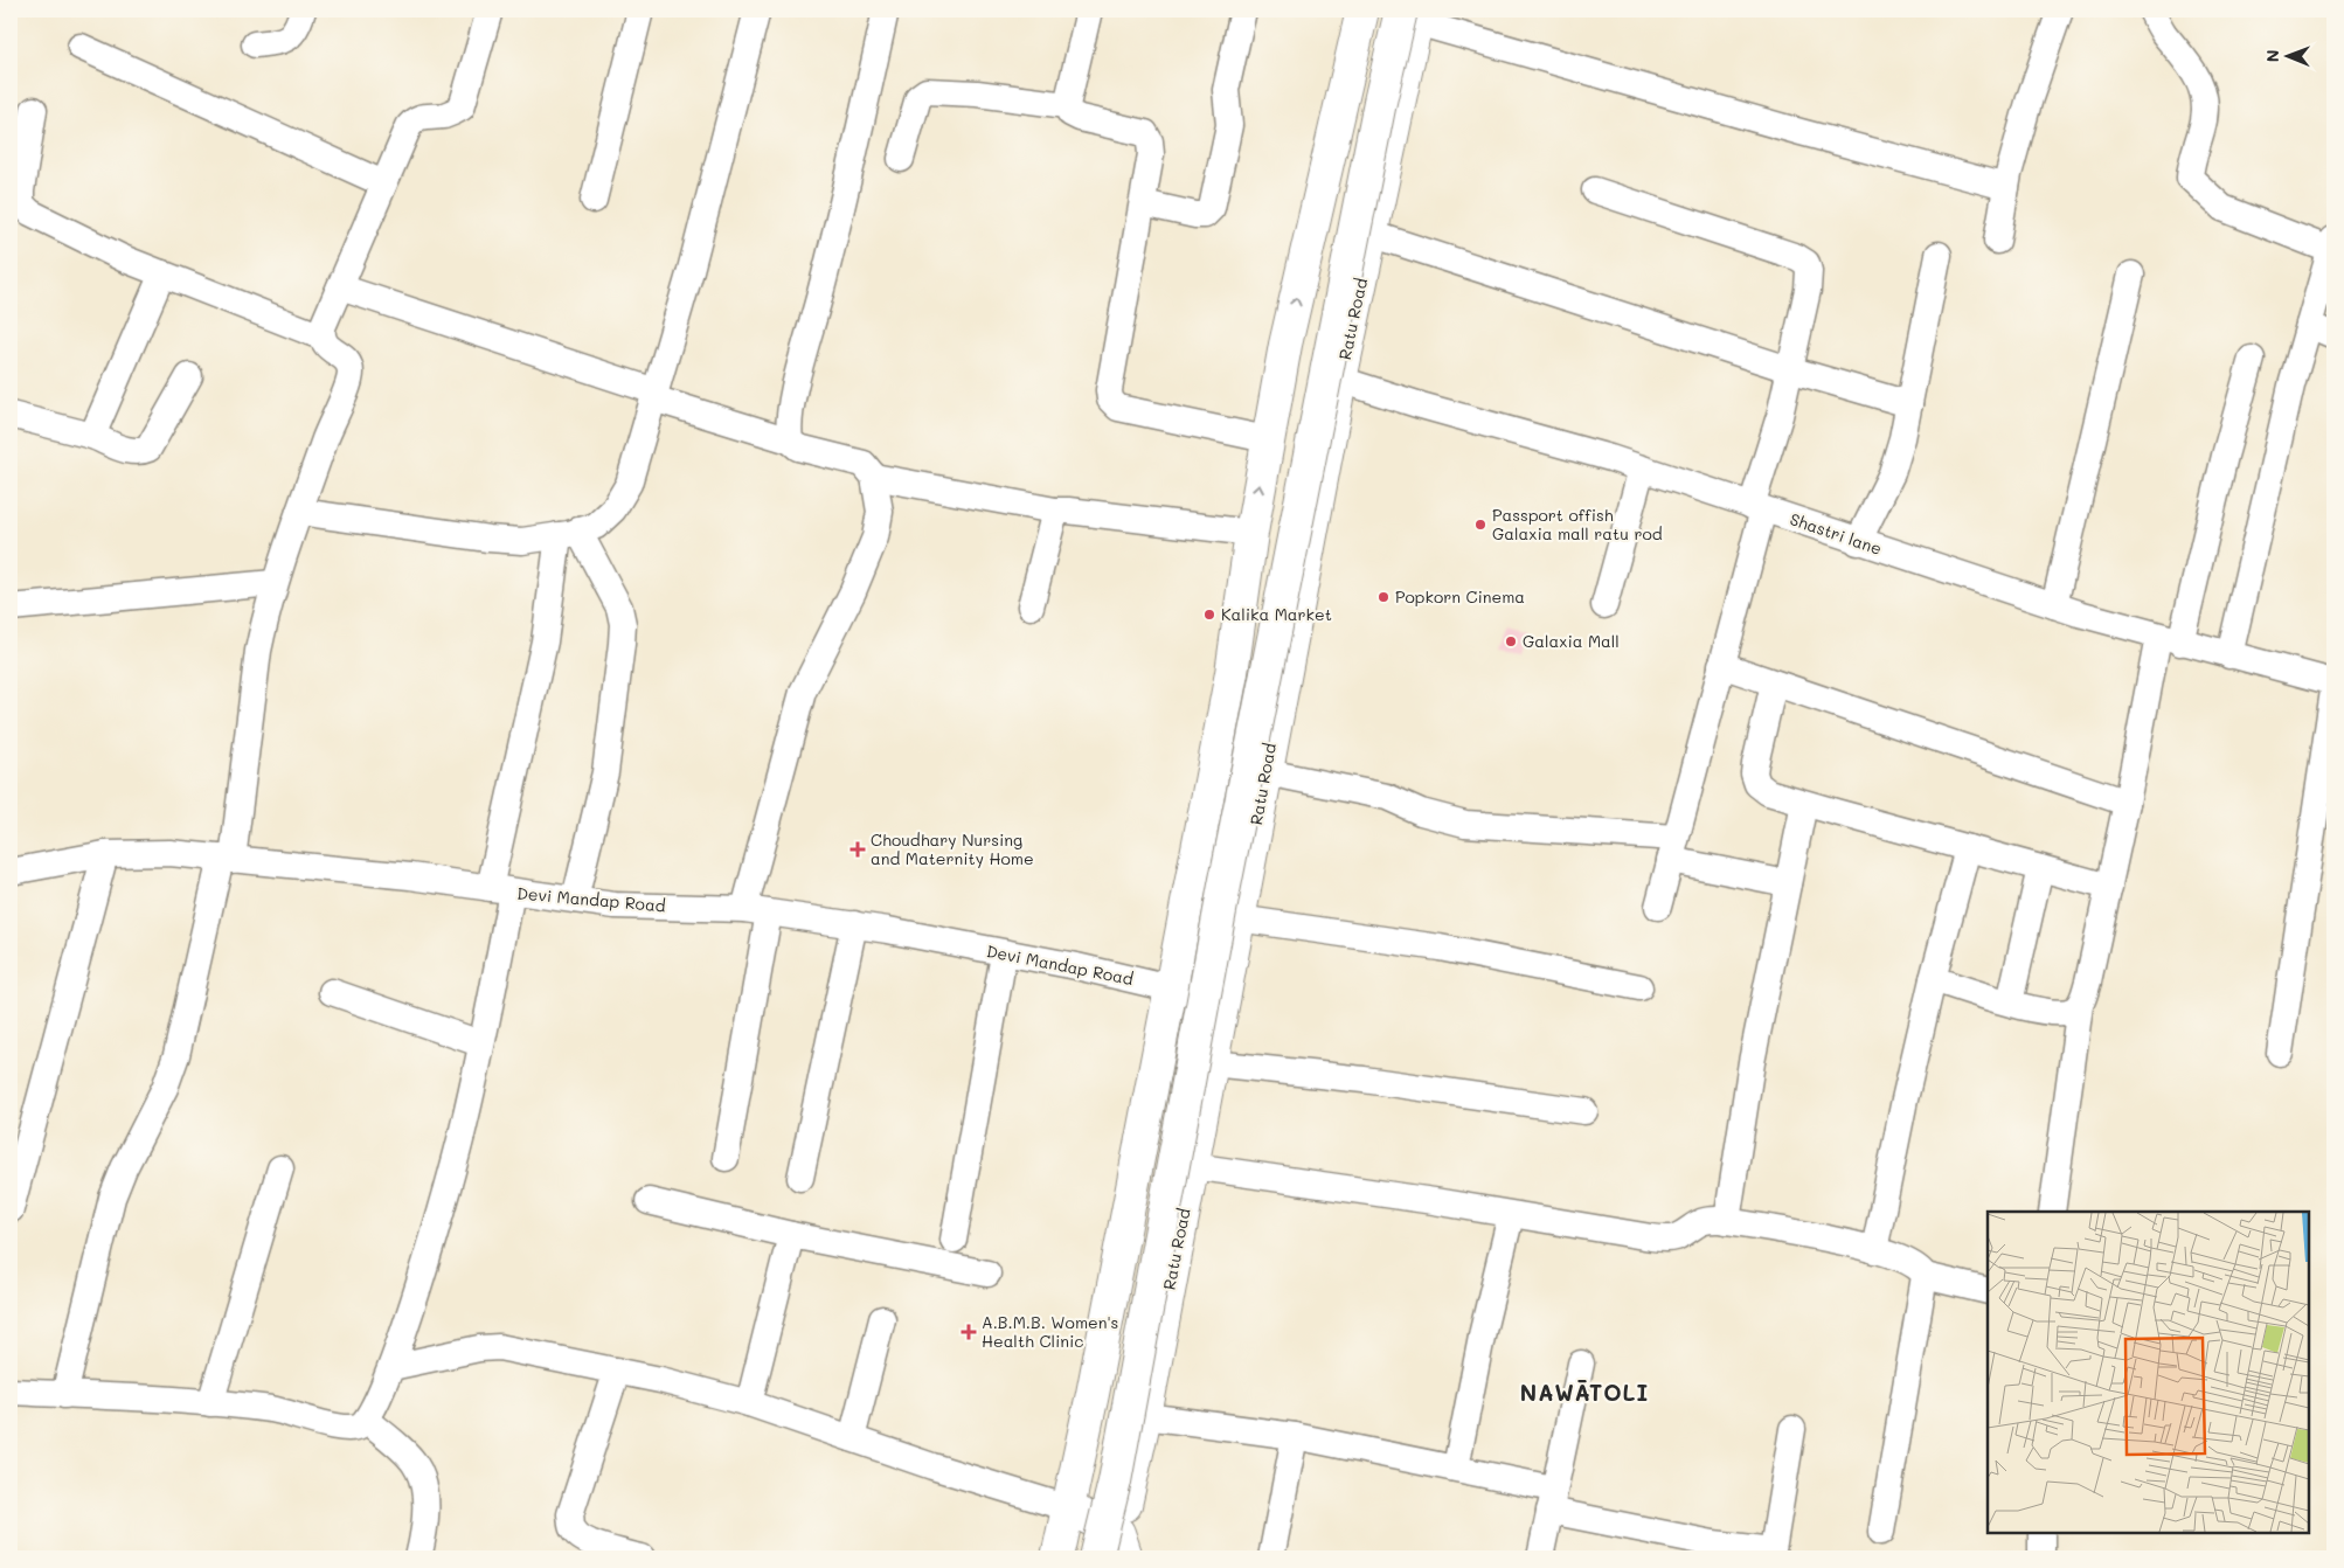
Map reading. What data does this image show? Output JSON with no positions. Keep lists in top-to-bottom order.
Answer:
{
  "streets": {
    "main road": ["Ratu Road"],
    "street": ["Shastri lane", "Devi Mandap Road"]
  },
  "crossings": [
    ["Ratu Road", "Shastri lane"],
    ["Ratu Road", "Devi Mandap Road"]
  ],
  "districts": ["NAWĀTOLI"],
  "places": {
    "other": [
      "Passport offish Galaxia mall ratu rod",
      "Popkorn Cinema",
      "Kalika Market",
      "Galaxia Mall"
    ],
    "health": ["Choudhary Nursing and Maternity Home", "A.B.M.B. Women's Health Clinic"]
  },
  "north": "left"
}
